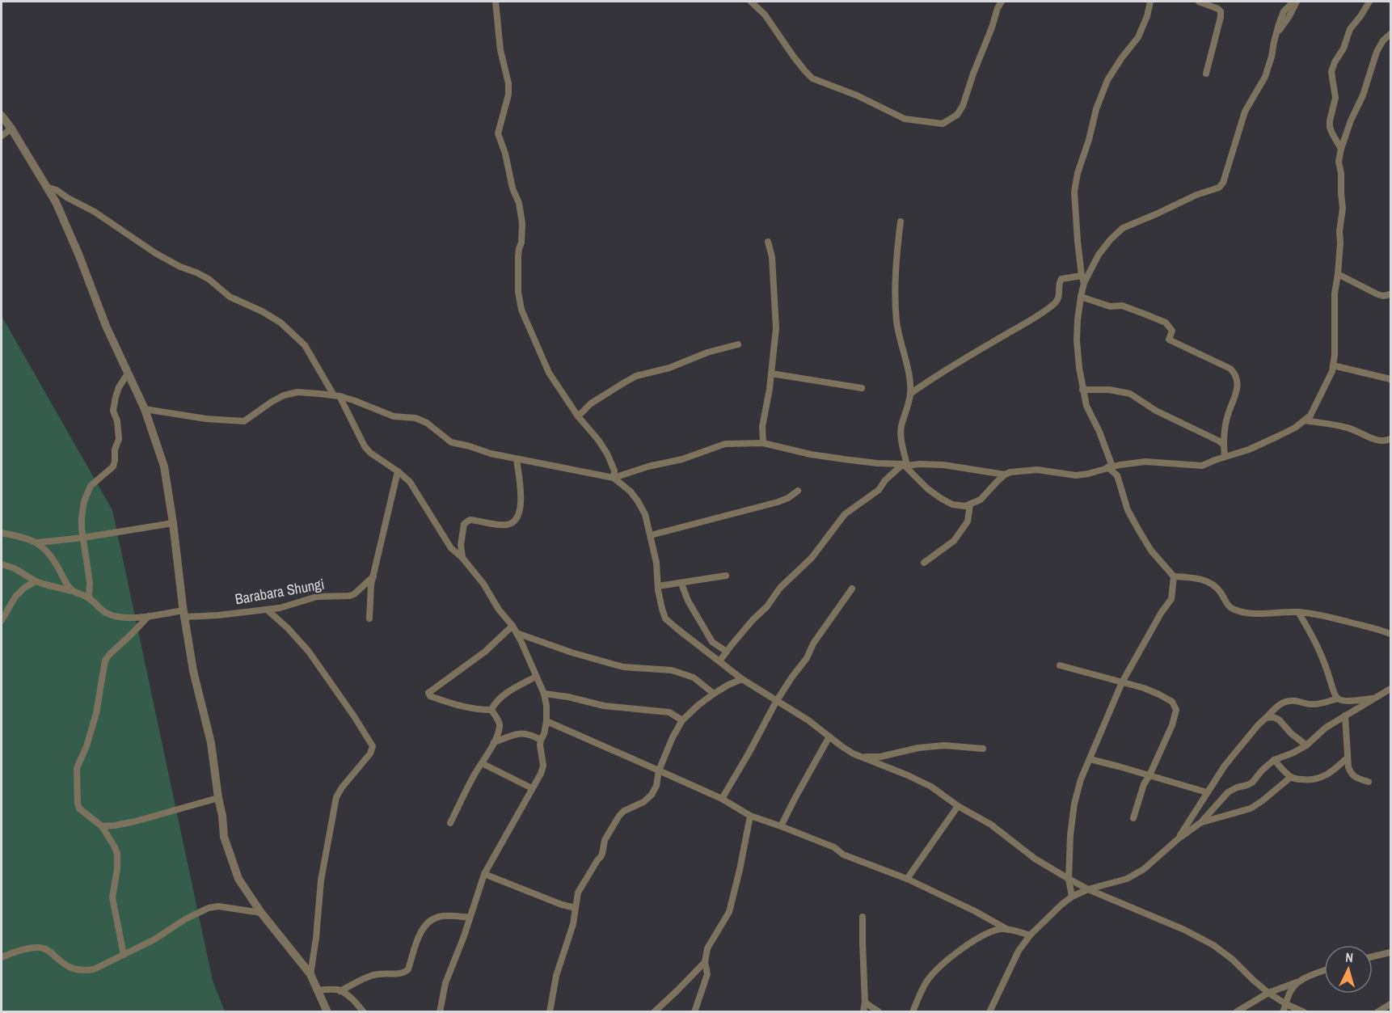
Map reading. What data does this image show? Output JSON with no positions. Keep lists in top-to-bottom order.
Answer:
{
  "streets": {
    "street": ["Barabara Shungi"]
  },
  "north": "top"
}
